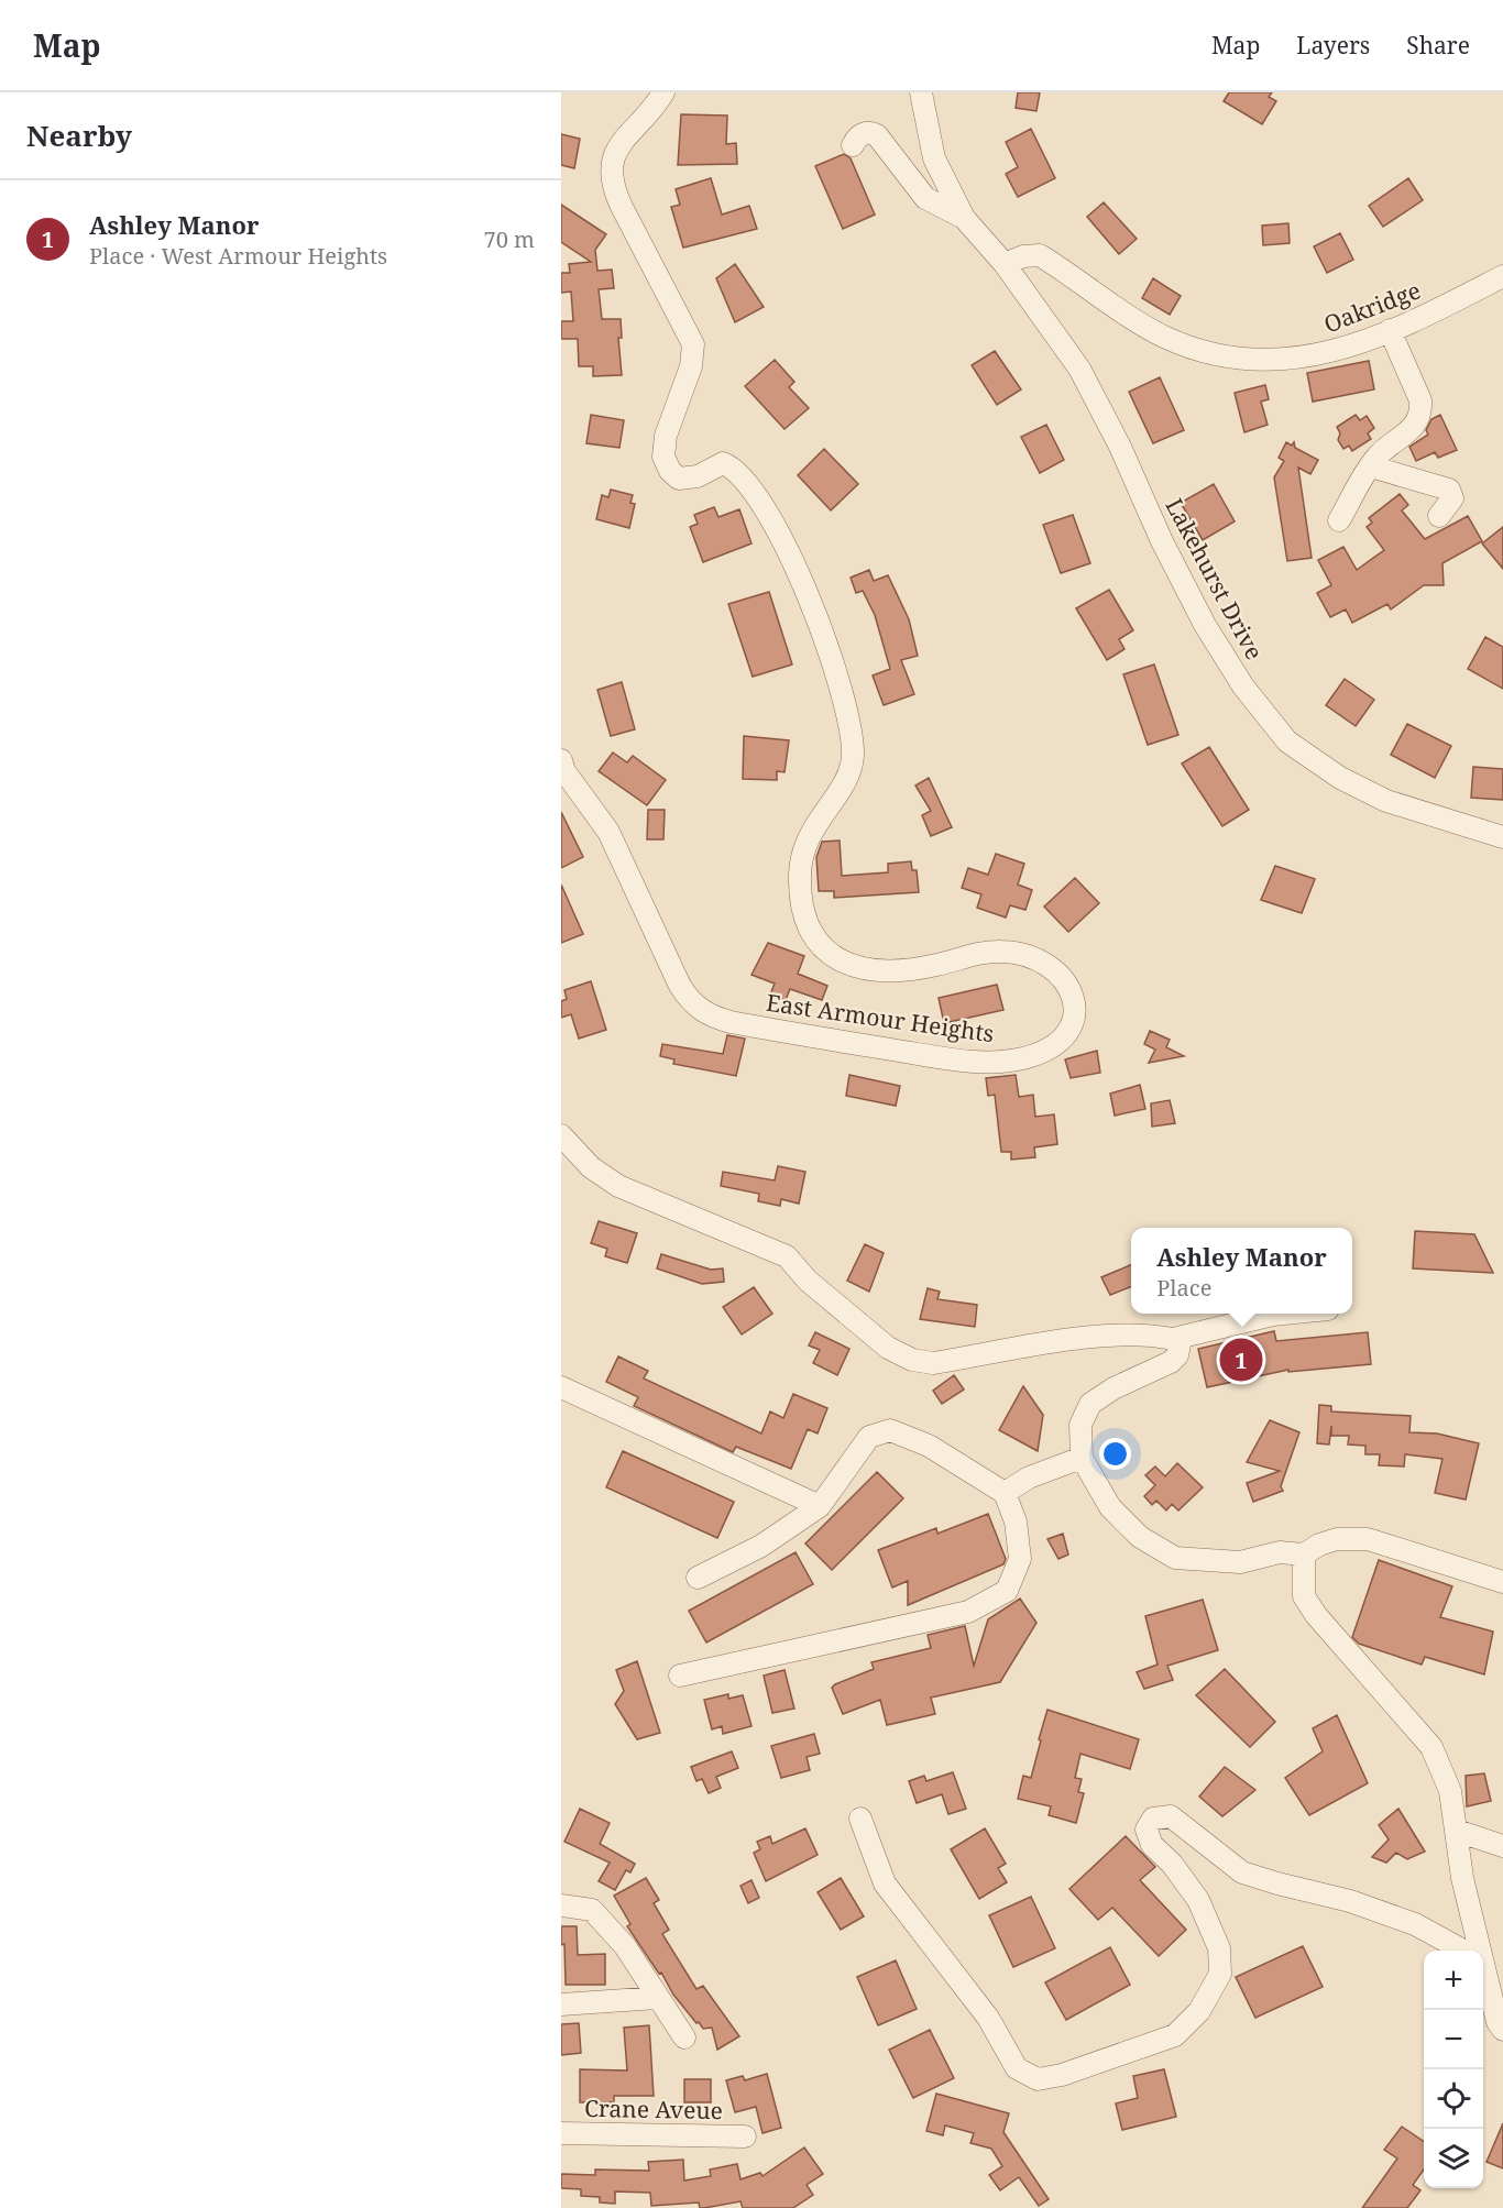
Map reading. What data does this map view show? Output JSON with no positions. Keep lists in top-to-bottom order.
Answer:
{
  "streets": {
    "street": [
      "Oakridge",
      "Lakehurst Drive",
      "East Armour Heights",
      "Crane Aveue"
    ]
  },
  "crossings": [
    ["Oakridge", "Lakehurst Drive"]
  ],
  "page": {
    "header": "Map",
    "nav": ["Map", "Layers", "Share"],
    "heading": "Nearby",
    "list": [
      {
        "mark": "1",
        "name": "Ashley Manor",
        "note": "Place · West Armour Heights",
        "value": "70 m"
      }
    ],
    "popup": ["Ashley Manor", "Place"],
    "pins": "1",
    "map_buttons": ["+", "−"]
  }
}
